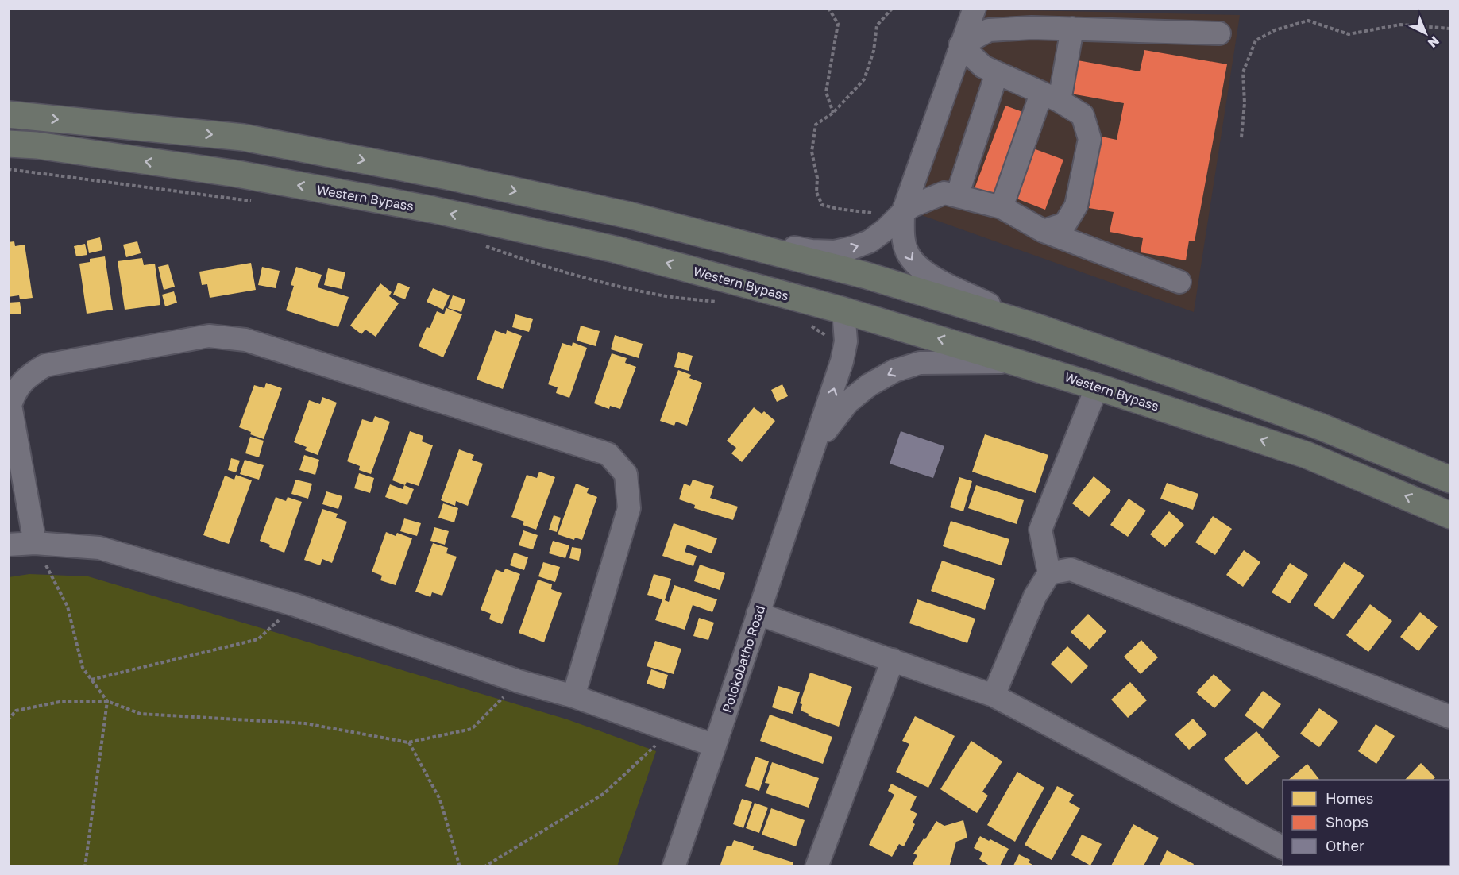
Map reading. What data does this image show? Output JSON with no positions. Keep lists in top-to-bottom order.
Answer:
{
  "streets": {
    "highway": ["Western Bypass"],
    "street": ["Polokobatho Road"]
  },
  "legend": ["Homes", "Shops", "Other"],
  "north": "bottom right"
}
